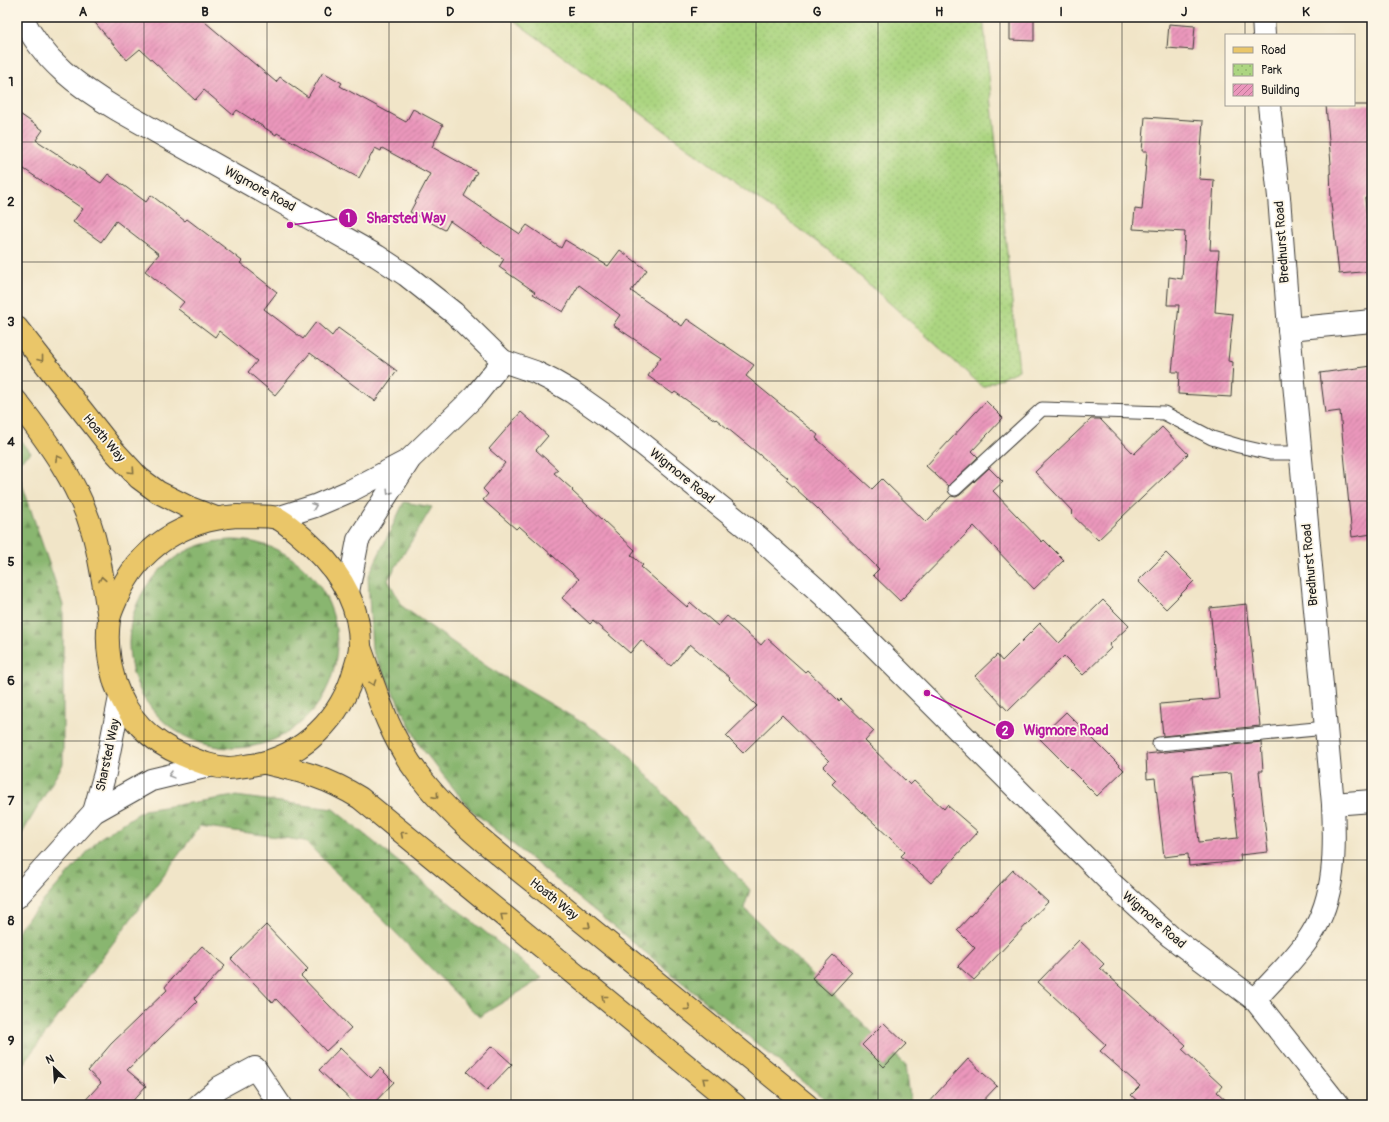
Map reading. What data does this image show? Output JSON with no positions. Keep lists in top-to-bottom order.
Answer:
{
  "streets": {
    "main road": ["Hoath Way"],
    "street": ["Wigmore Road", "Bredhurst Road", "Sharsted Way"]
  },
  "crossings": [
    ["Wigmore Road", "Bredhurst Road"]
  ],
  "places": ["Sharsted Way", "Wigmore Road"],
  "legend": ["Road", "Park", "Building"],
  "north": "top left",
  "grid": {
    "columns": [
      "A",
      "B",
      "C",
      "D",
      "E",
      "F",
      "G",
      "H",
      "I",
      "J",
      "K"
    ],
    "rows": [
      "1",
      "2",
      "3",
      "4",
      "5",
      "6",
      "7",
      "8",
      "9"
    ]
  }
}
